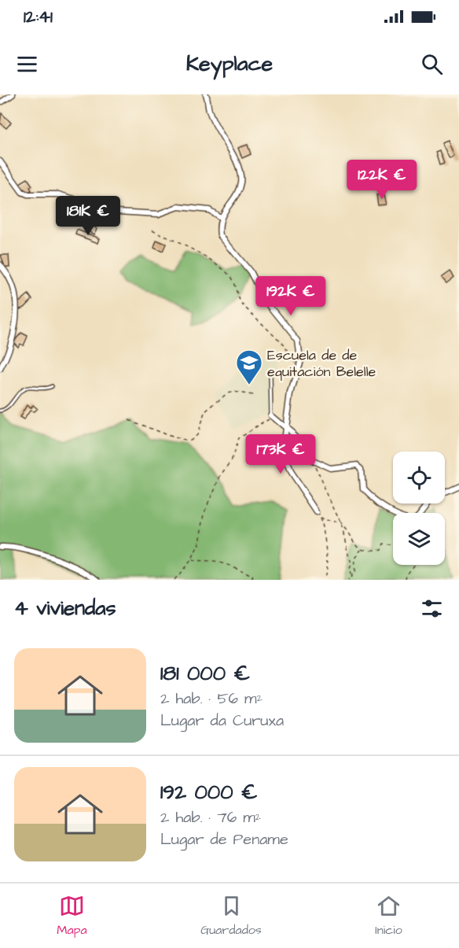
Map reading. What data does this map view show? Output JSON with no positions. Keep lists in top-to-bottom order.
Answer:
{
  "places": {
    "school or university": ["Escuela de de equitación Belelle"]
  },
  "page": {
    "status": "12:41",
    "header": "Keyplace",
    "price": [
      "122K €",
      "181K €",
      "192K €",
      "173K €"
    ],
    "heading": "4 viviendas",
    "list": [
      {
        "name": "181 000 €",
        "note": "2 hab. · 56 m² · Lugar da Curuxa"
      },
      {
        "name": "192 000 €",
        "note": "2 hab. · 76 m² · Lugar de Pename"
      }
    ],
    "tabs": ["Mapa", "Guardados", "Inicio"]
  }
}
